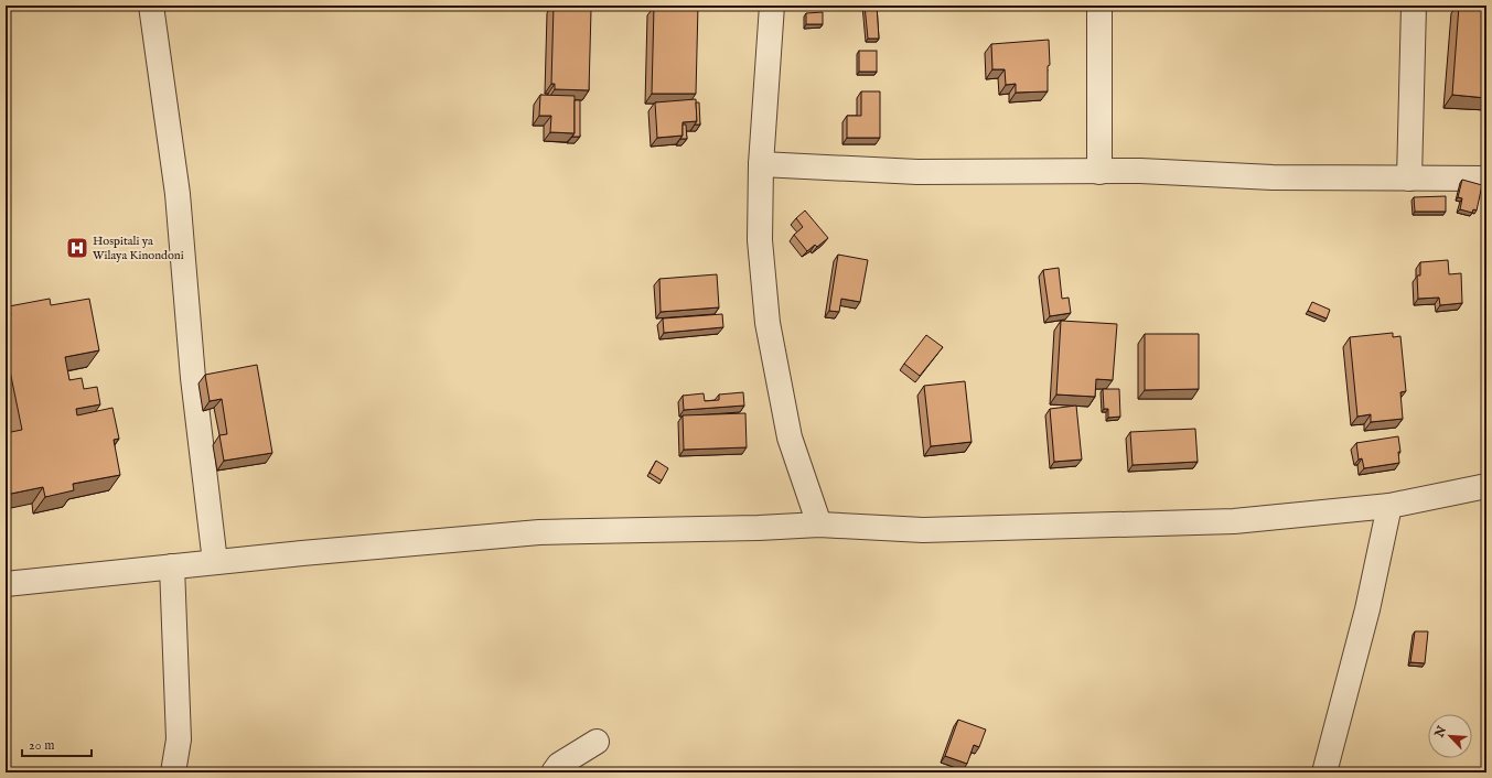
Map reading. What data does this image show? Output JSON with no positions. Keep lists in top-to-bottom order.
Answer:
{
  "places": {
    "hospital": ["Hospitali ya Wilaya Kinondoni"]
  },
  "scale_bar": "20 m",
  "north": "top left"
}
